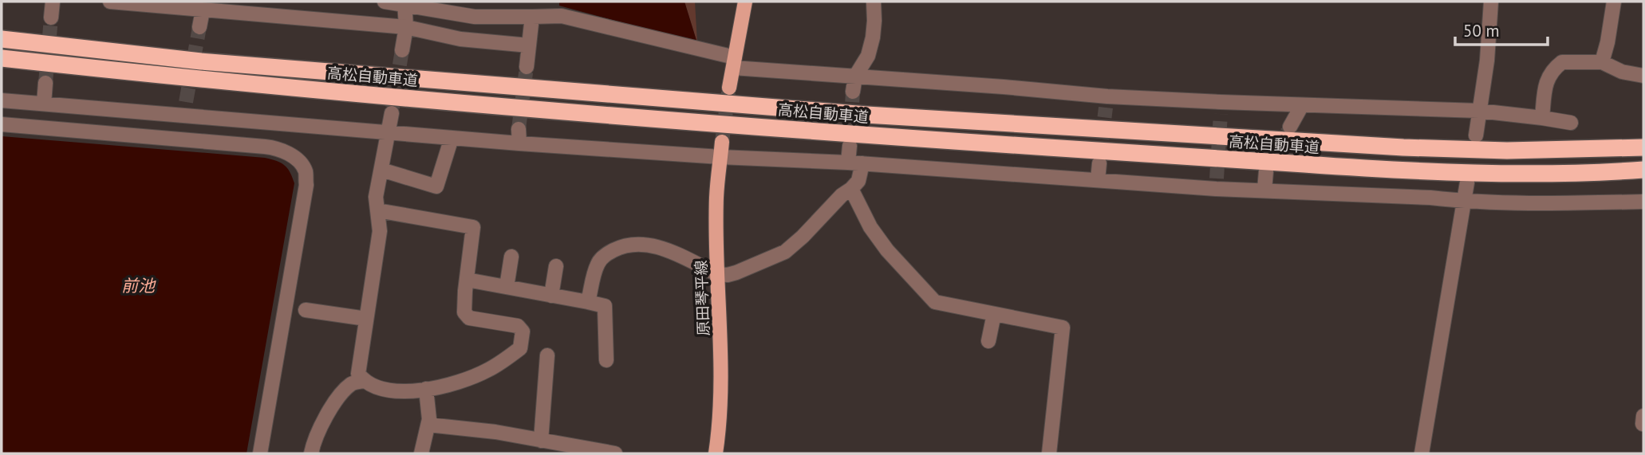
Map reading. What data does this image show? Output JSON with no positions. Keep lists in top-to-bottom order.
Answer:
{
  "streets": {
    "highway": ["高松自動車道"],
    "main road": ["原田琴平線"]
  },
  "water": ["前池"],
  "scale_bar": "50 m"
}
